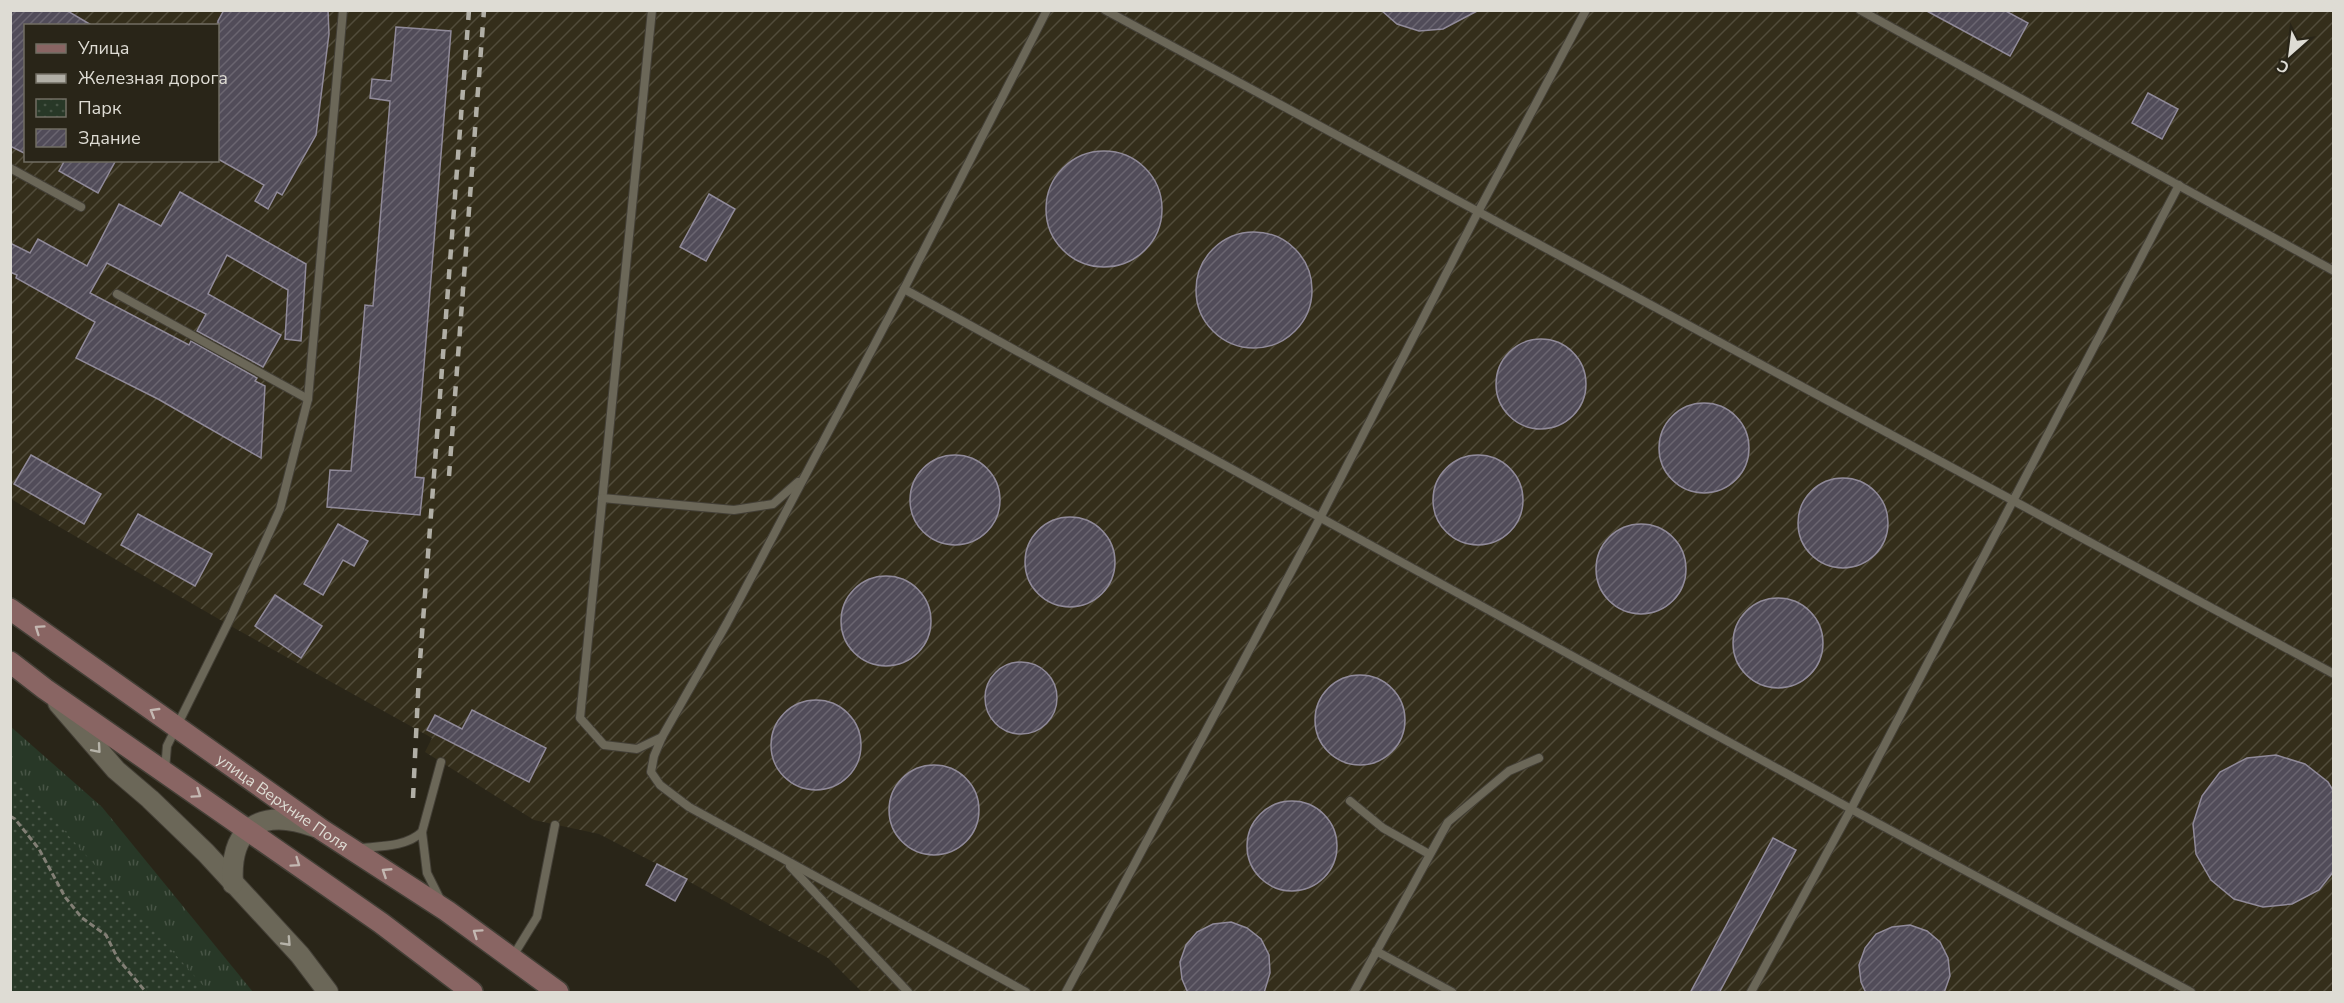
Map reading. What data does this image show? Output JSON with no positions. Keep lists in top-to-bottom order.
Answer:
{
  "streets": {
    "main road": ["улица Верхние Поля"]
  },
  "legend": [
    "Улица",
    "Железная дорога",
    "Парк",
    "Здание"
  ],
  "north": "bottom left"
}
